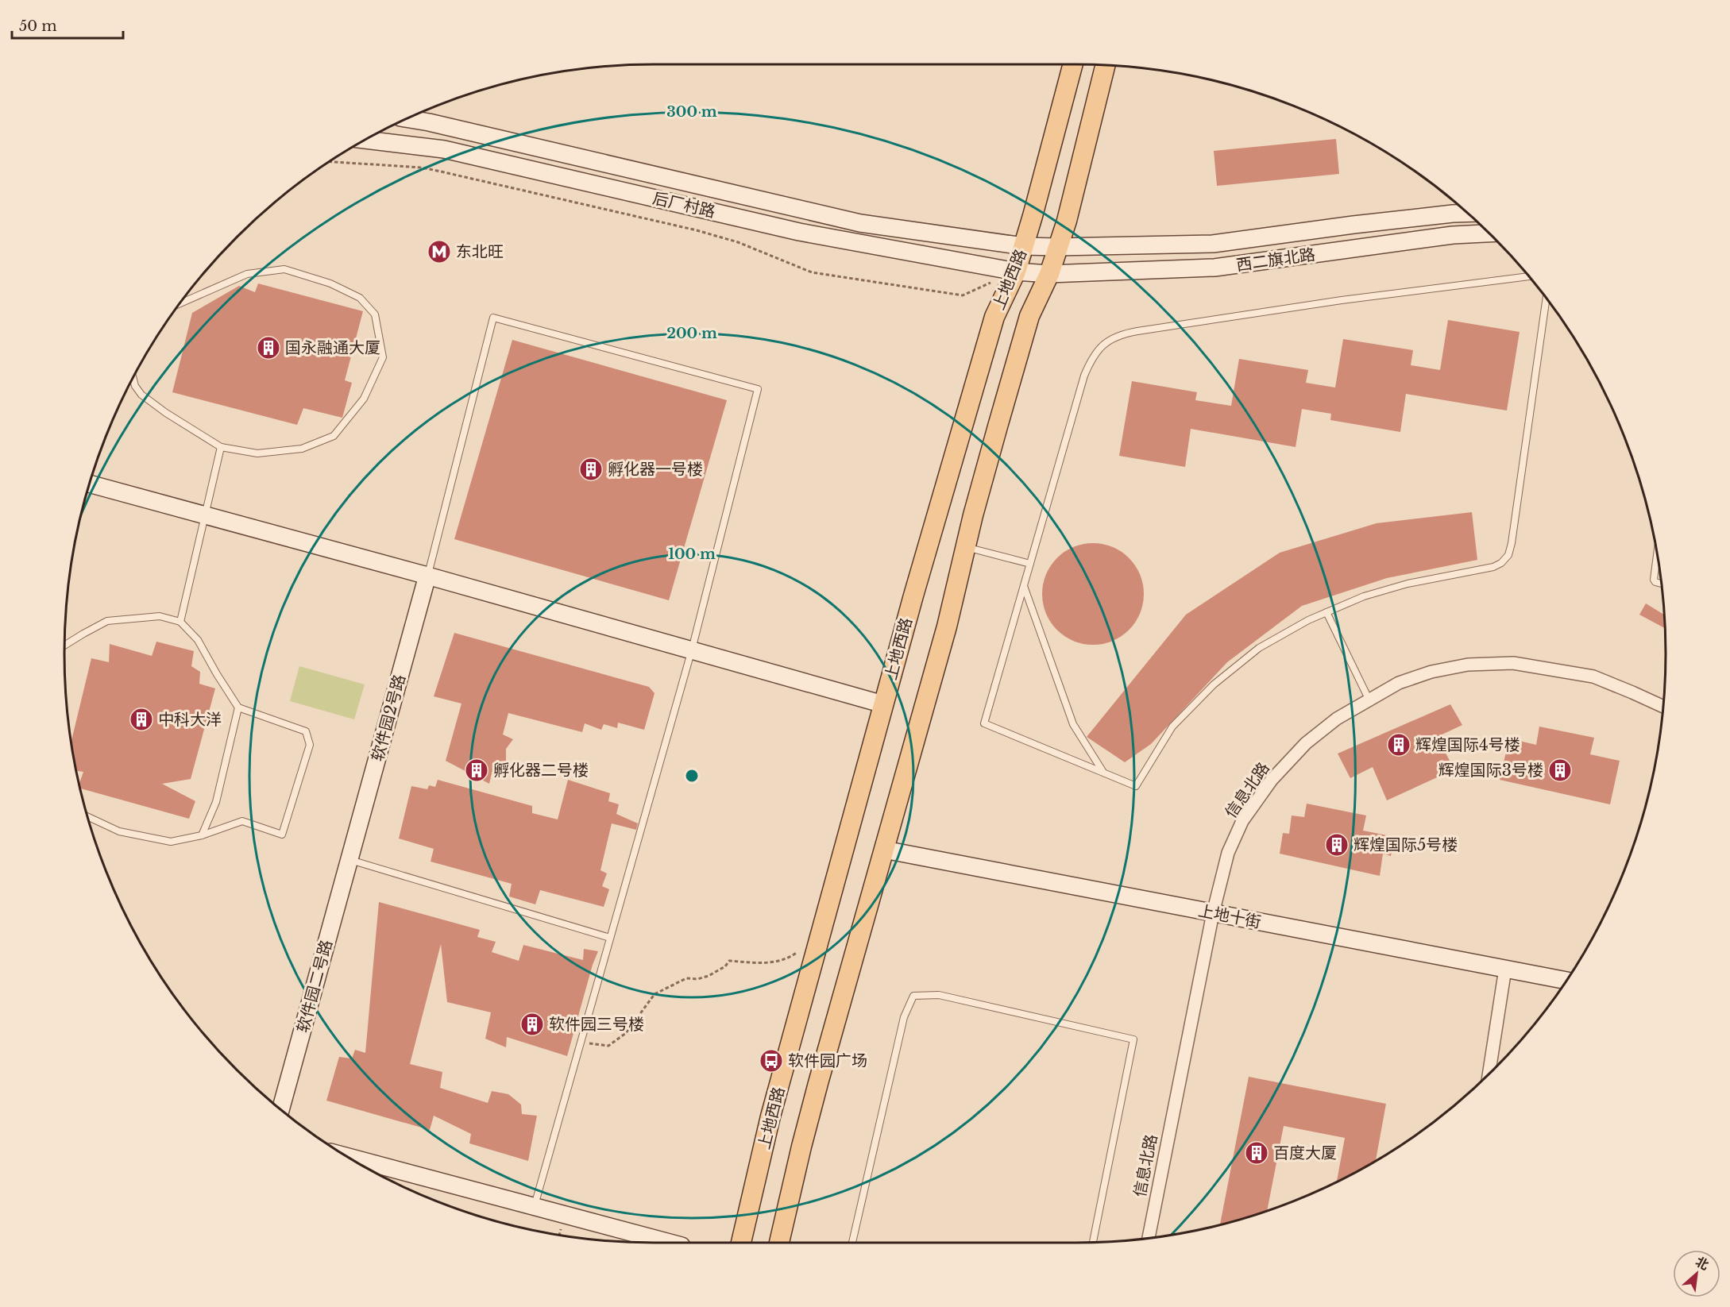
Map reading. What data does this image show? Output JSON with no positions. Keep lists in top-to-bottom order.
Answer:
{
  "streets": {
    "main road": ["上地西路"],
    "street": [
      "后厂村路",
      "西二旗北路",
      "软件园2号路",
      "信息北路",
      "上地十街",
      "软件园二号路"
    ]
  },
  "crossings": [
    ["后厂村路", "西二旗北路"],
    ["后厂村路", "上地西路"],
    ["西二旗北路", "上地西路"],
    ["上地西路", "上地十街"],
    ["软件园2号路", "软件园二号路"],
    ["信息北路", "上地十街"]
  ],
  "places": {
    "metro station": ["东北旺"],
    "building": [
      "国永融通大厦",
      "孵化器一号楼",
      "中科大洋",
      "辉煌国际4号楼",
      "孵化器二号楼",
      "辉煌国际3号楼",
      "辉煌国际5号楼",
      "软件园三号楼",
      "百度大厦"
    ],
    "bus stop": ["软件园广场"]
  },
  "scale_bar": "50 m",
  "north": "top right",
  "rings": ["300 m", "200 m", "100 m"]
}
